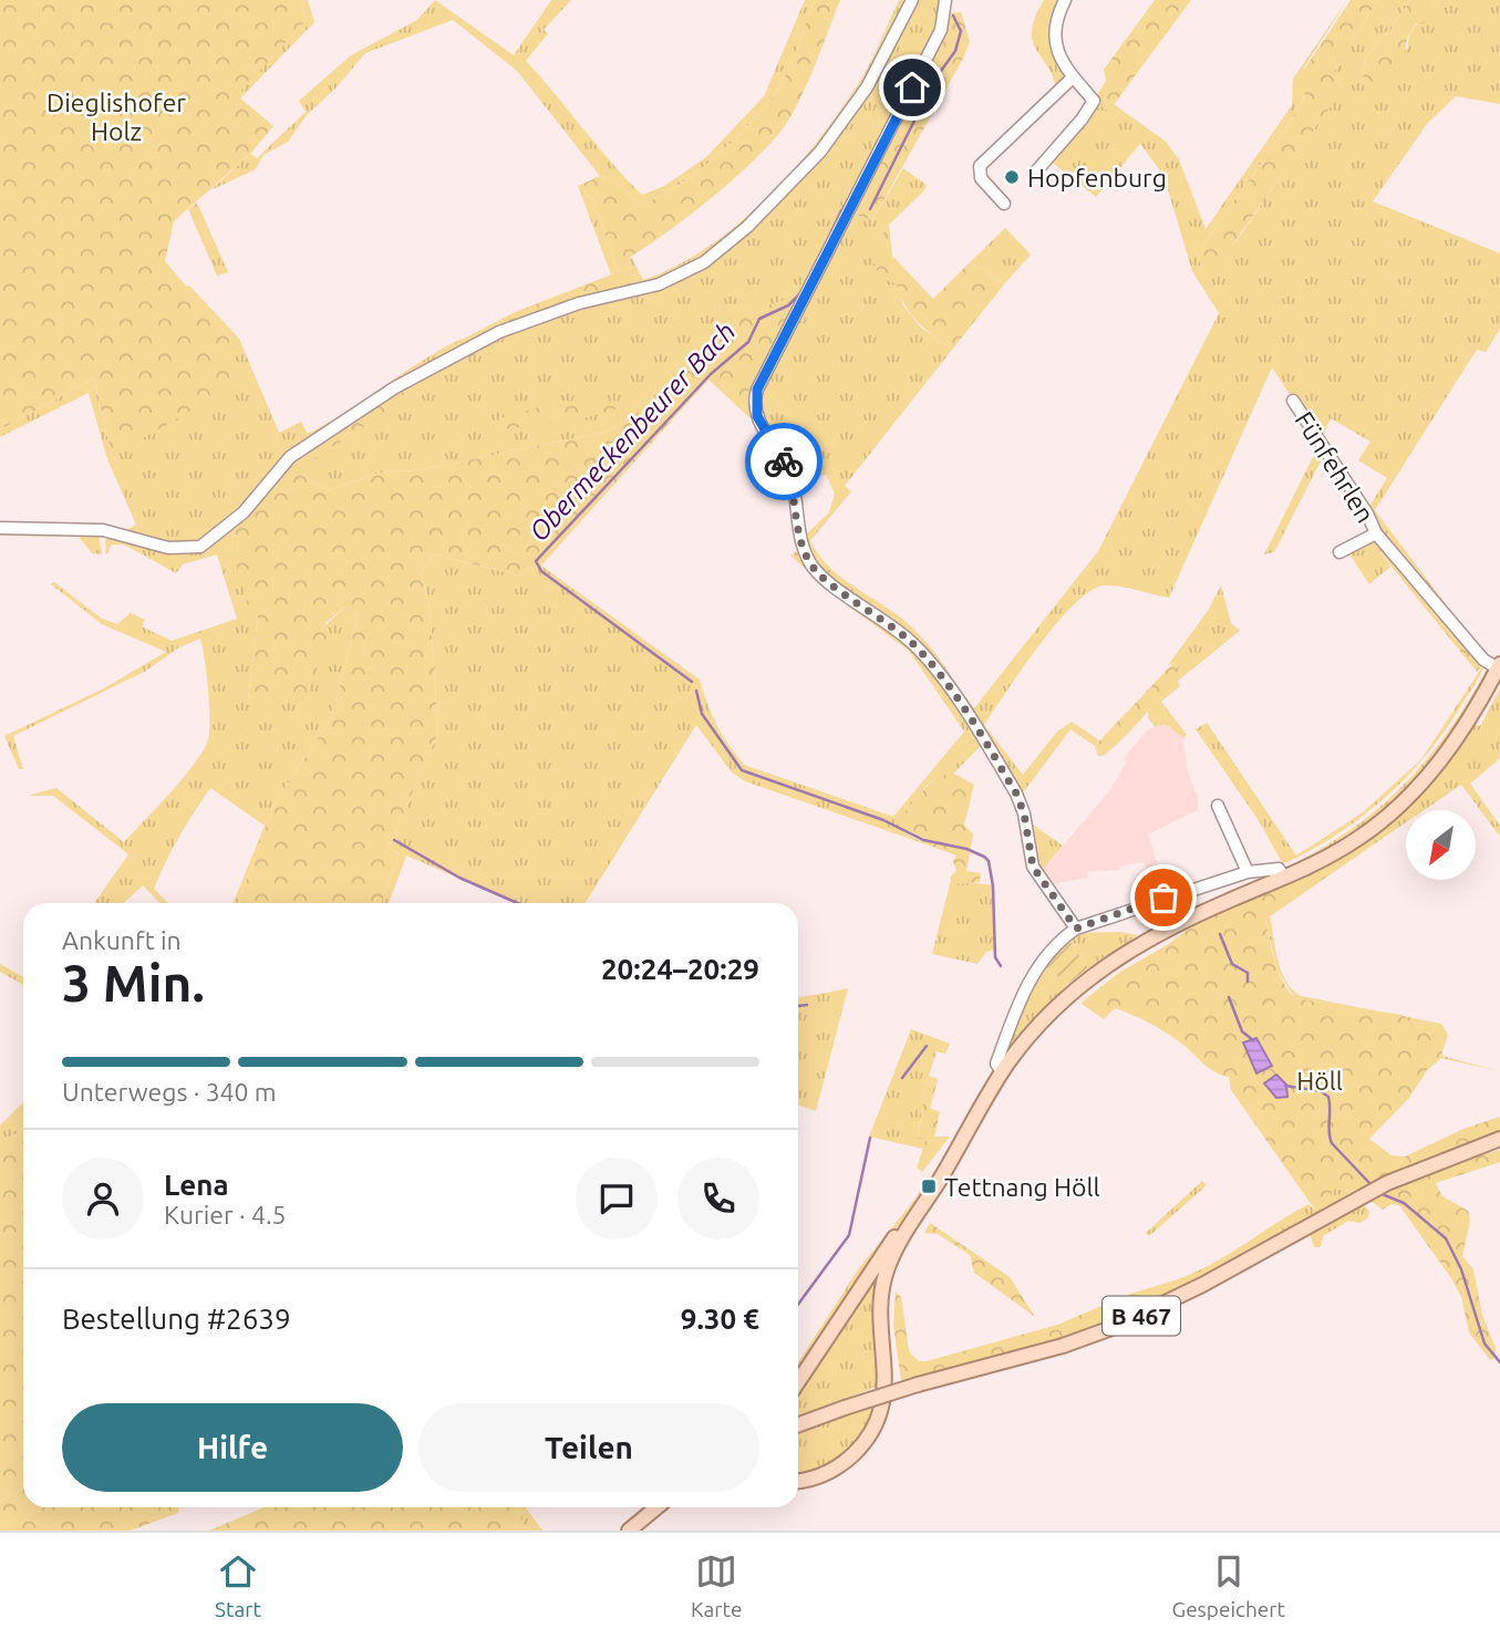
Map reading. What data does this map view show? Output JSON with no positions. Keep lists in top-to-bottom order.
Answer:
{
  "streets": {
    "main road": ["B 467"],
    "street": ["Fünfehrlen"]
  },
  "water": ["Obermeckenbeurer Bach"],
  "parks": ["Dieglishofer Holz", "Höll"],
  "places": {
    "other": ["Hopfenburg"],
    "transit": ["Tettnang Höll"]
  },
  "north": "bottom left",
  "page": {
    "heading": ["3 Min.", "Ankunft in", "20:24–20:29"],
    "panel": [
      "Lena",
      "Kurier · 4.5",
      "Bestellung #2639",
      "9.30 €"
    ],
    "bar": "Unterwegs · 340 m",
    "buttons": ["Hilfe", "Teilen"],
    "tabs": ["Start", "Karte", "Gespeichert"]
  }
}
